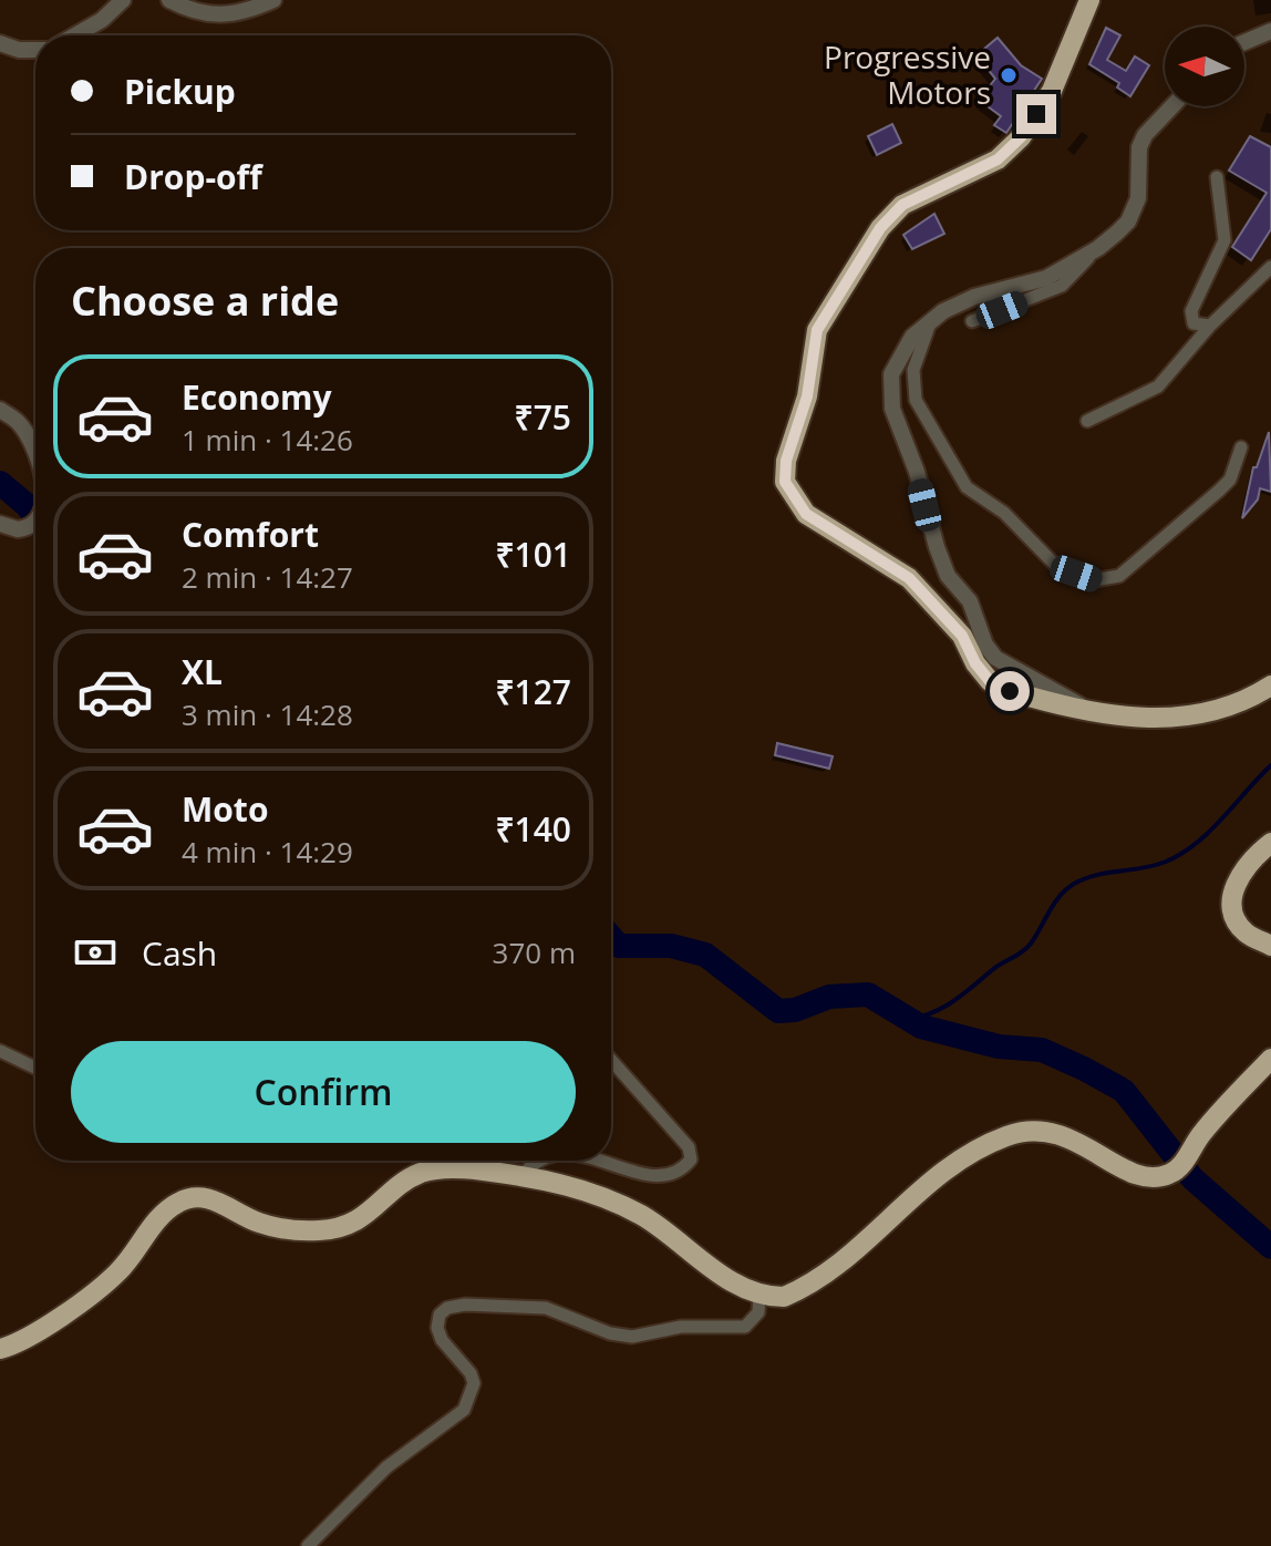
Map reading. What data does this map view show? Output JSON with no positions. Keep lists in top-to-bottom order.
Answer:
{
  "places": ["Progressive Motors"],
  "north": "left",
  "page": {
    "banner": ["Pickup", "Drop-off"],
    "heading": "Choose a ride",
    "list": [
      {
        "name": "Economy",
        "note": "1 min · 14:26",
        "value": "₹75"
      },
      {
        "name": "Comfort",
        "note": "2 min · 14:27",
        "value": "₹101"
      },
      {
        "name": "XL",
        "note": "3 min · 14:28",
        "value": "₹127"
      },
      {
        "name": "Moto",
        "note": "4 min · 14:29",
        "value": "₹140"
      }
    ],
    "pay": ["Cash", "370 m"],
    "buttons": "Confirm"
  }
}
